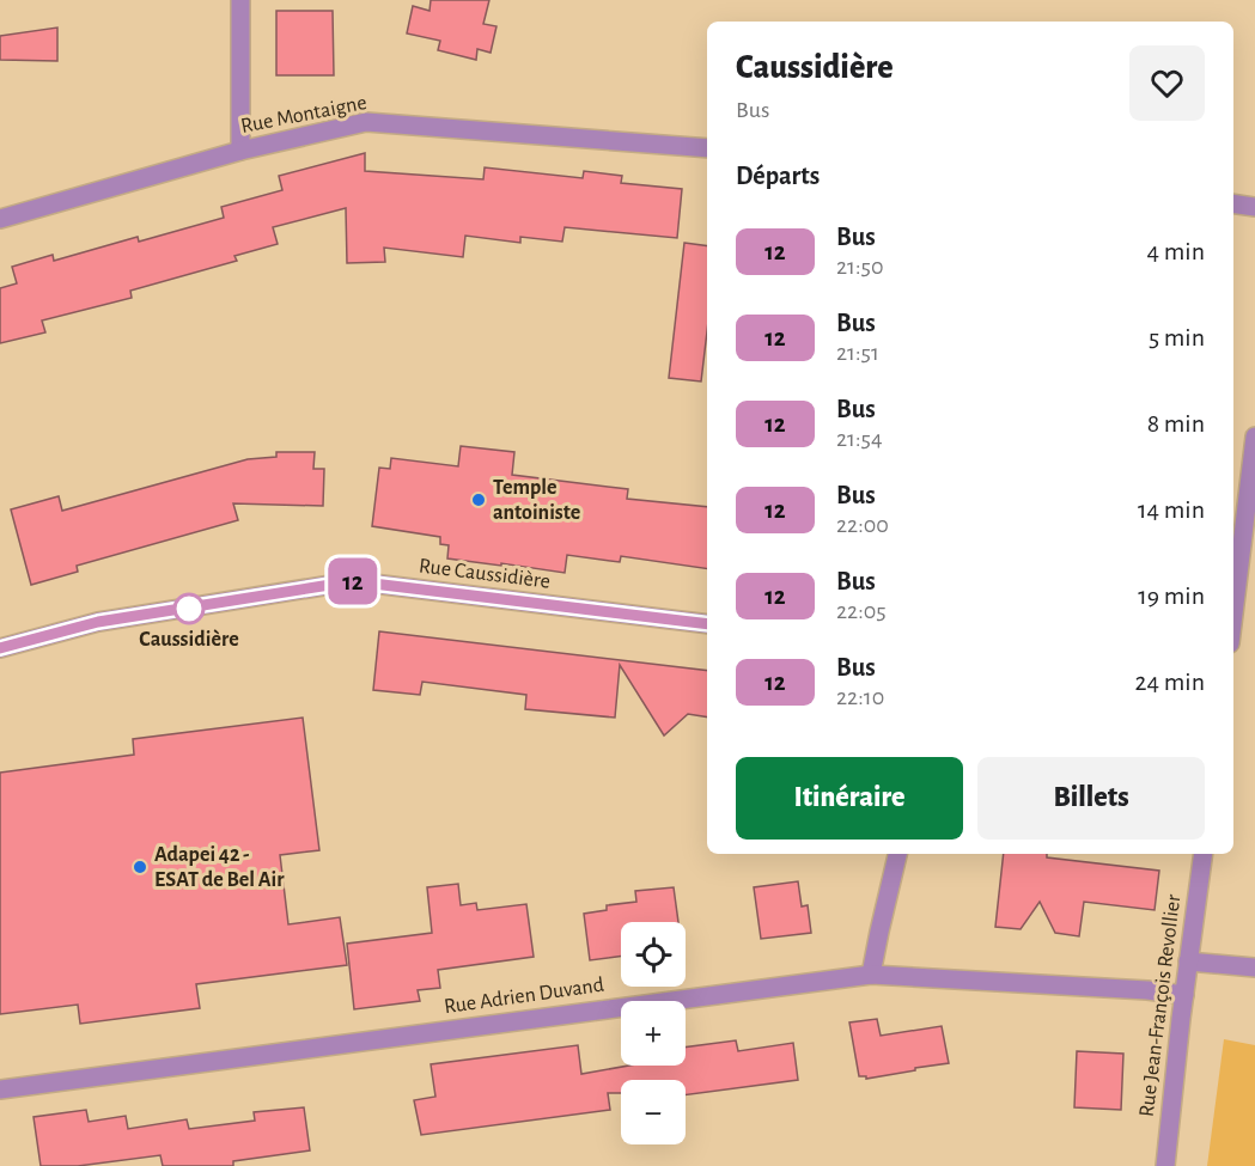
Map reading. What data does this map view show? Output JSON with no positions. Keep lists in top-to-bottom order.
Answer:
{
  "streets": {
    "street": [
      "Rue Montaigne",
      "Rue Caussidière",
      "Rue Adrien Duvand",
      "Rue Jean-François Revollier"
    ]
  },
  "crossings": [
    ["Rue Adrien Duvand", "Rue Jean-François Revollier"]
  ],
  "places": ["Temple antoiniste", "Caussidière", "Adapei 42 - ESAT de Bel Air"],
  "lines": ["bus line 12"],
  "page": {
    "on_map": "12",
    "heading": [
      ["Caussidière", "Bus"],
      "Départs"
    ],
    "list": [
      {
        "mark": "12",
        "name": "Bus",
        "note": "21:50",
        "value": "4 min"
      },
      {
        "mark": "12",
        "name": "Bus",
        "note": "21:51",
        "value": "5 min"
      },
      {
        "mark": "12",
        "name": "Bus",
        "note": "21:54",
        "value": "8 min"
      },
      {
        "mark": "12",
        "name": "Bus",
        "note": "22:00",
        "value": "14 min"
      },
      {
        "mark": "12",
        "name": "Bus",
        "note": "22:05",
        "value": "19 min"
      },
      {
        "mark": "12",
        "name": "Bus",
        "note": "22:10",
        "value": "24 min"
      }
    ],
    "buttons": ["Itinéraire", "Billets"],
    "map_buttons": ["+", "−"]
  }
}
